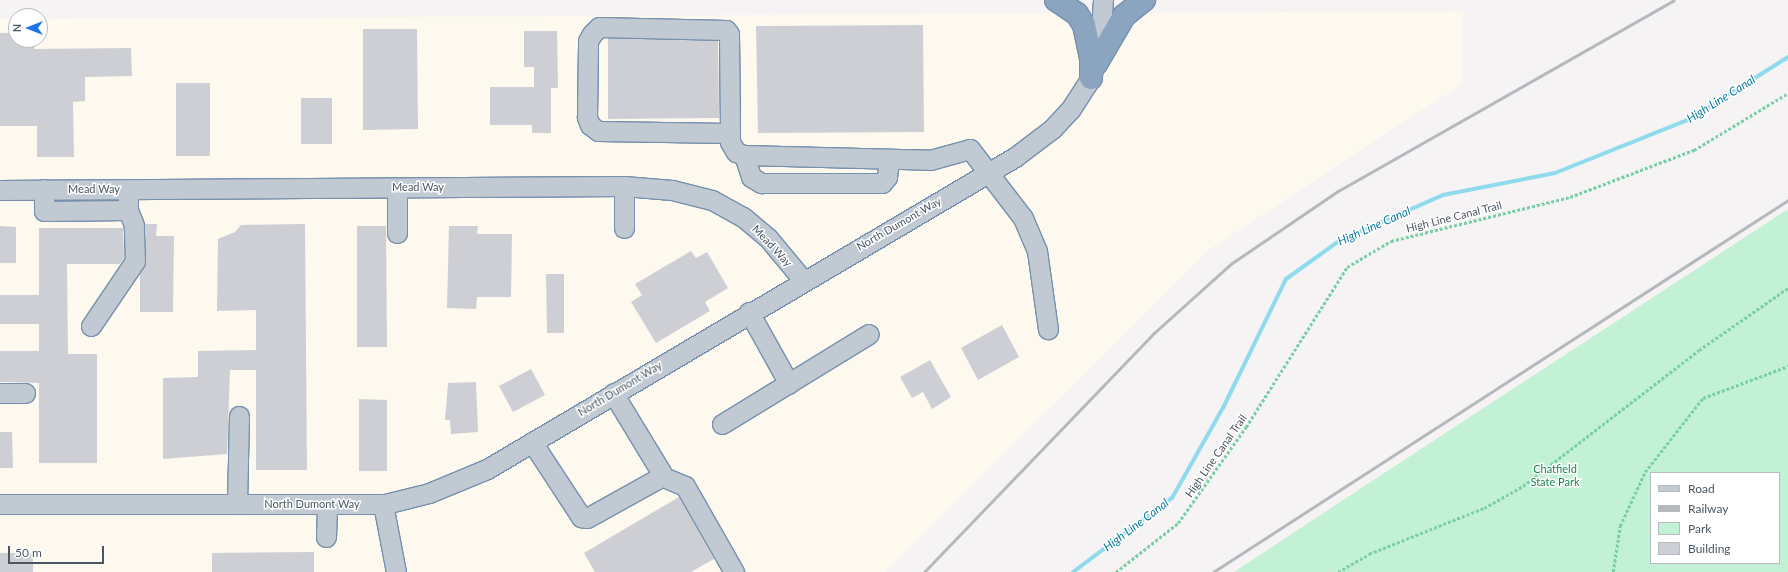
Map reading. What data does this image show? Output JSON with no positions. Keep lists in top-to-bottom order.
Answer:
{
  "streets": {
    "street": ["Mead Way", "North Dumont Way"],
    "path": ["High Line Canal Trail"]
  },
  "crossings": [
    ["Mead Way", "North Dumont Way"]
  ],
  "water": ["High Line Canal"],
  "parks": ["Chatfield State Park"],
  "legend": [
    "Road",
    "Railway",
    "Park",
    "Building"
  ],
  "scale_bar": "50 m",
  "north": "left"
}
